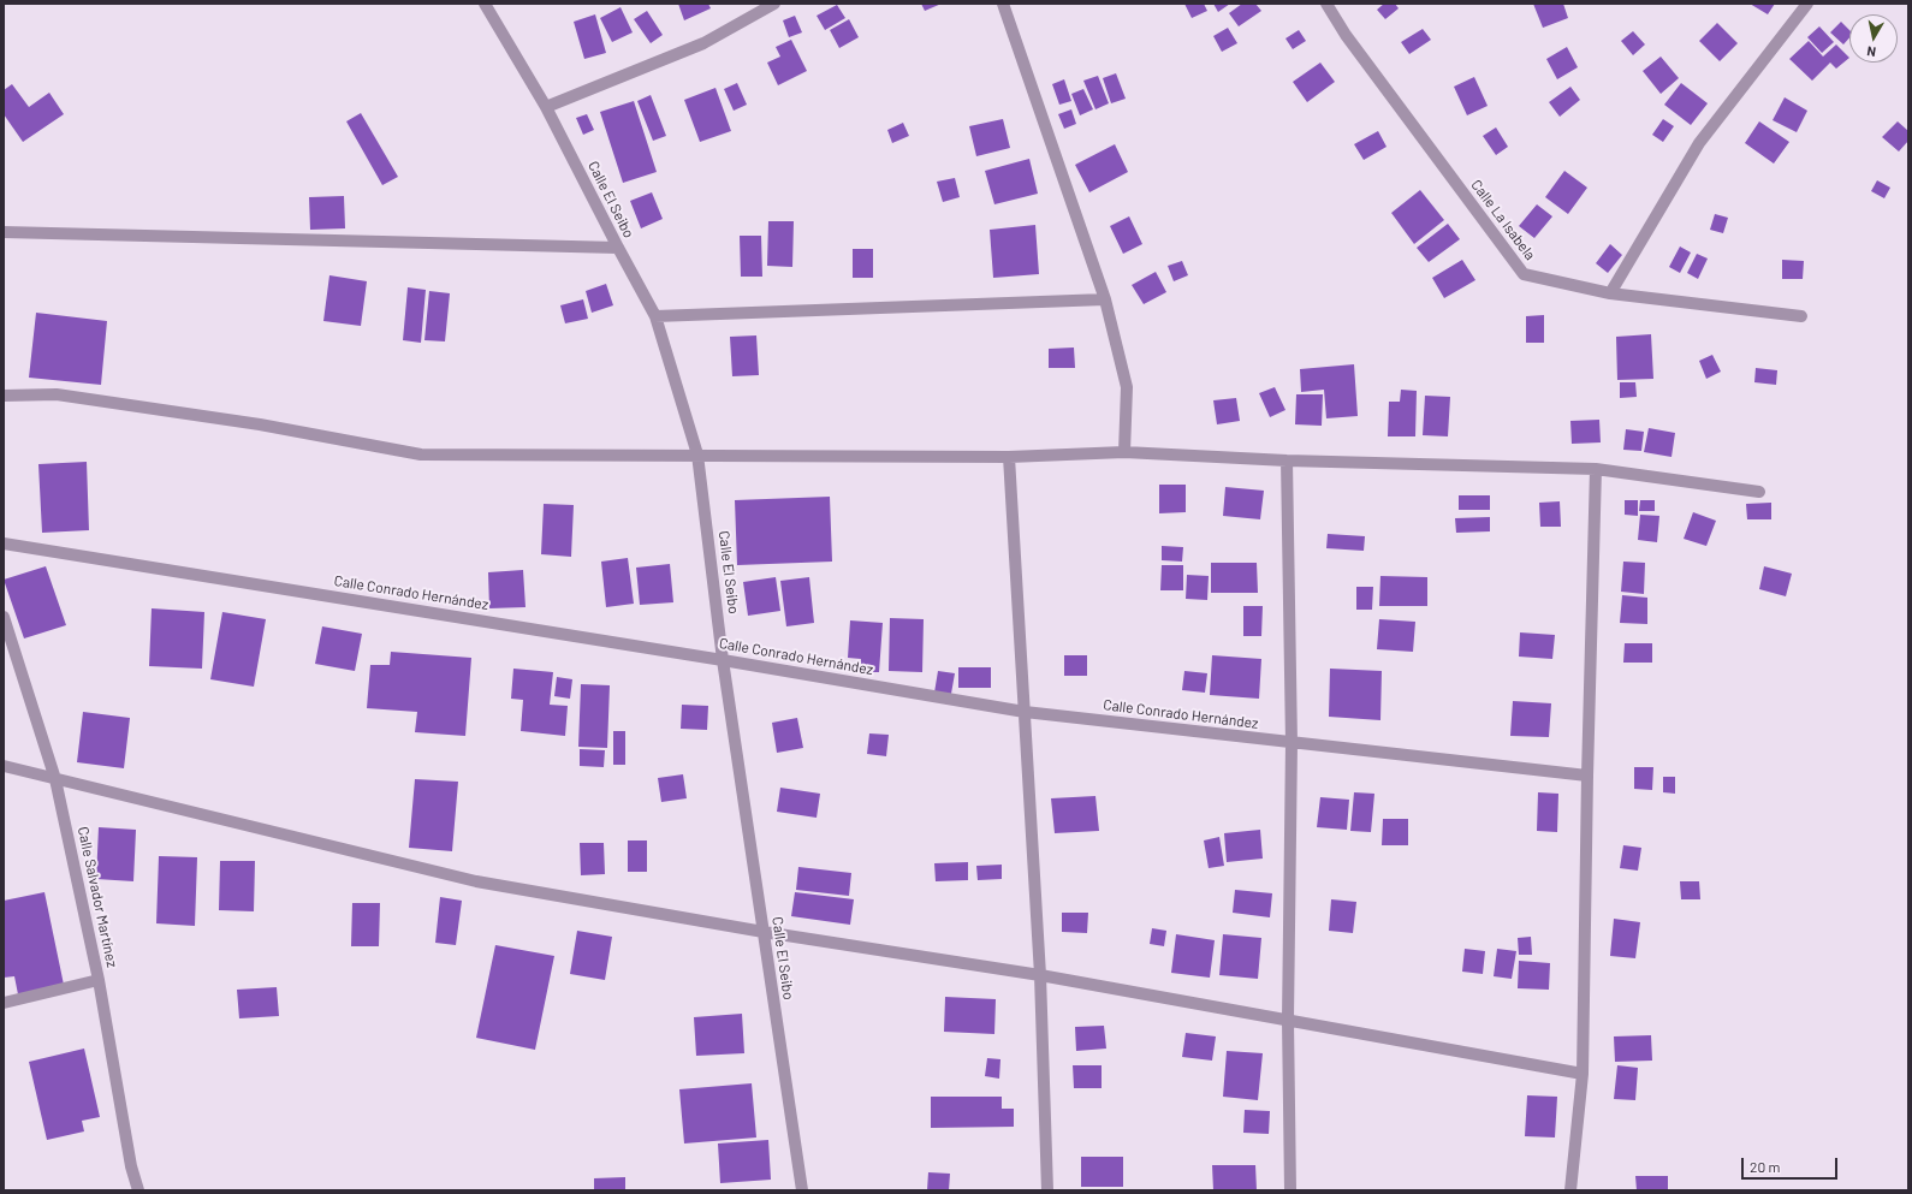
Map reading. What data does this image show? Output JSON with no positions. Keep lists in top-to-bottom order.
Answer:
{
  "streets": {
    "street": [
      "Calle El Seibo",
      "Calle La Isabela",
      "Calle Conrado Hernández",
      "Calle Salvador Martínez"
    ]
  },
  "crossings": [
    ["Calle El Seibo", "Calle Conrado Hernández"]
  ],
  "scale_bar": "20 m",
  "north": "bottom"
}
